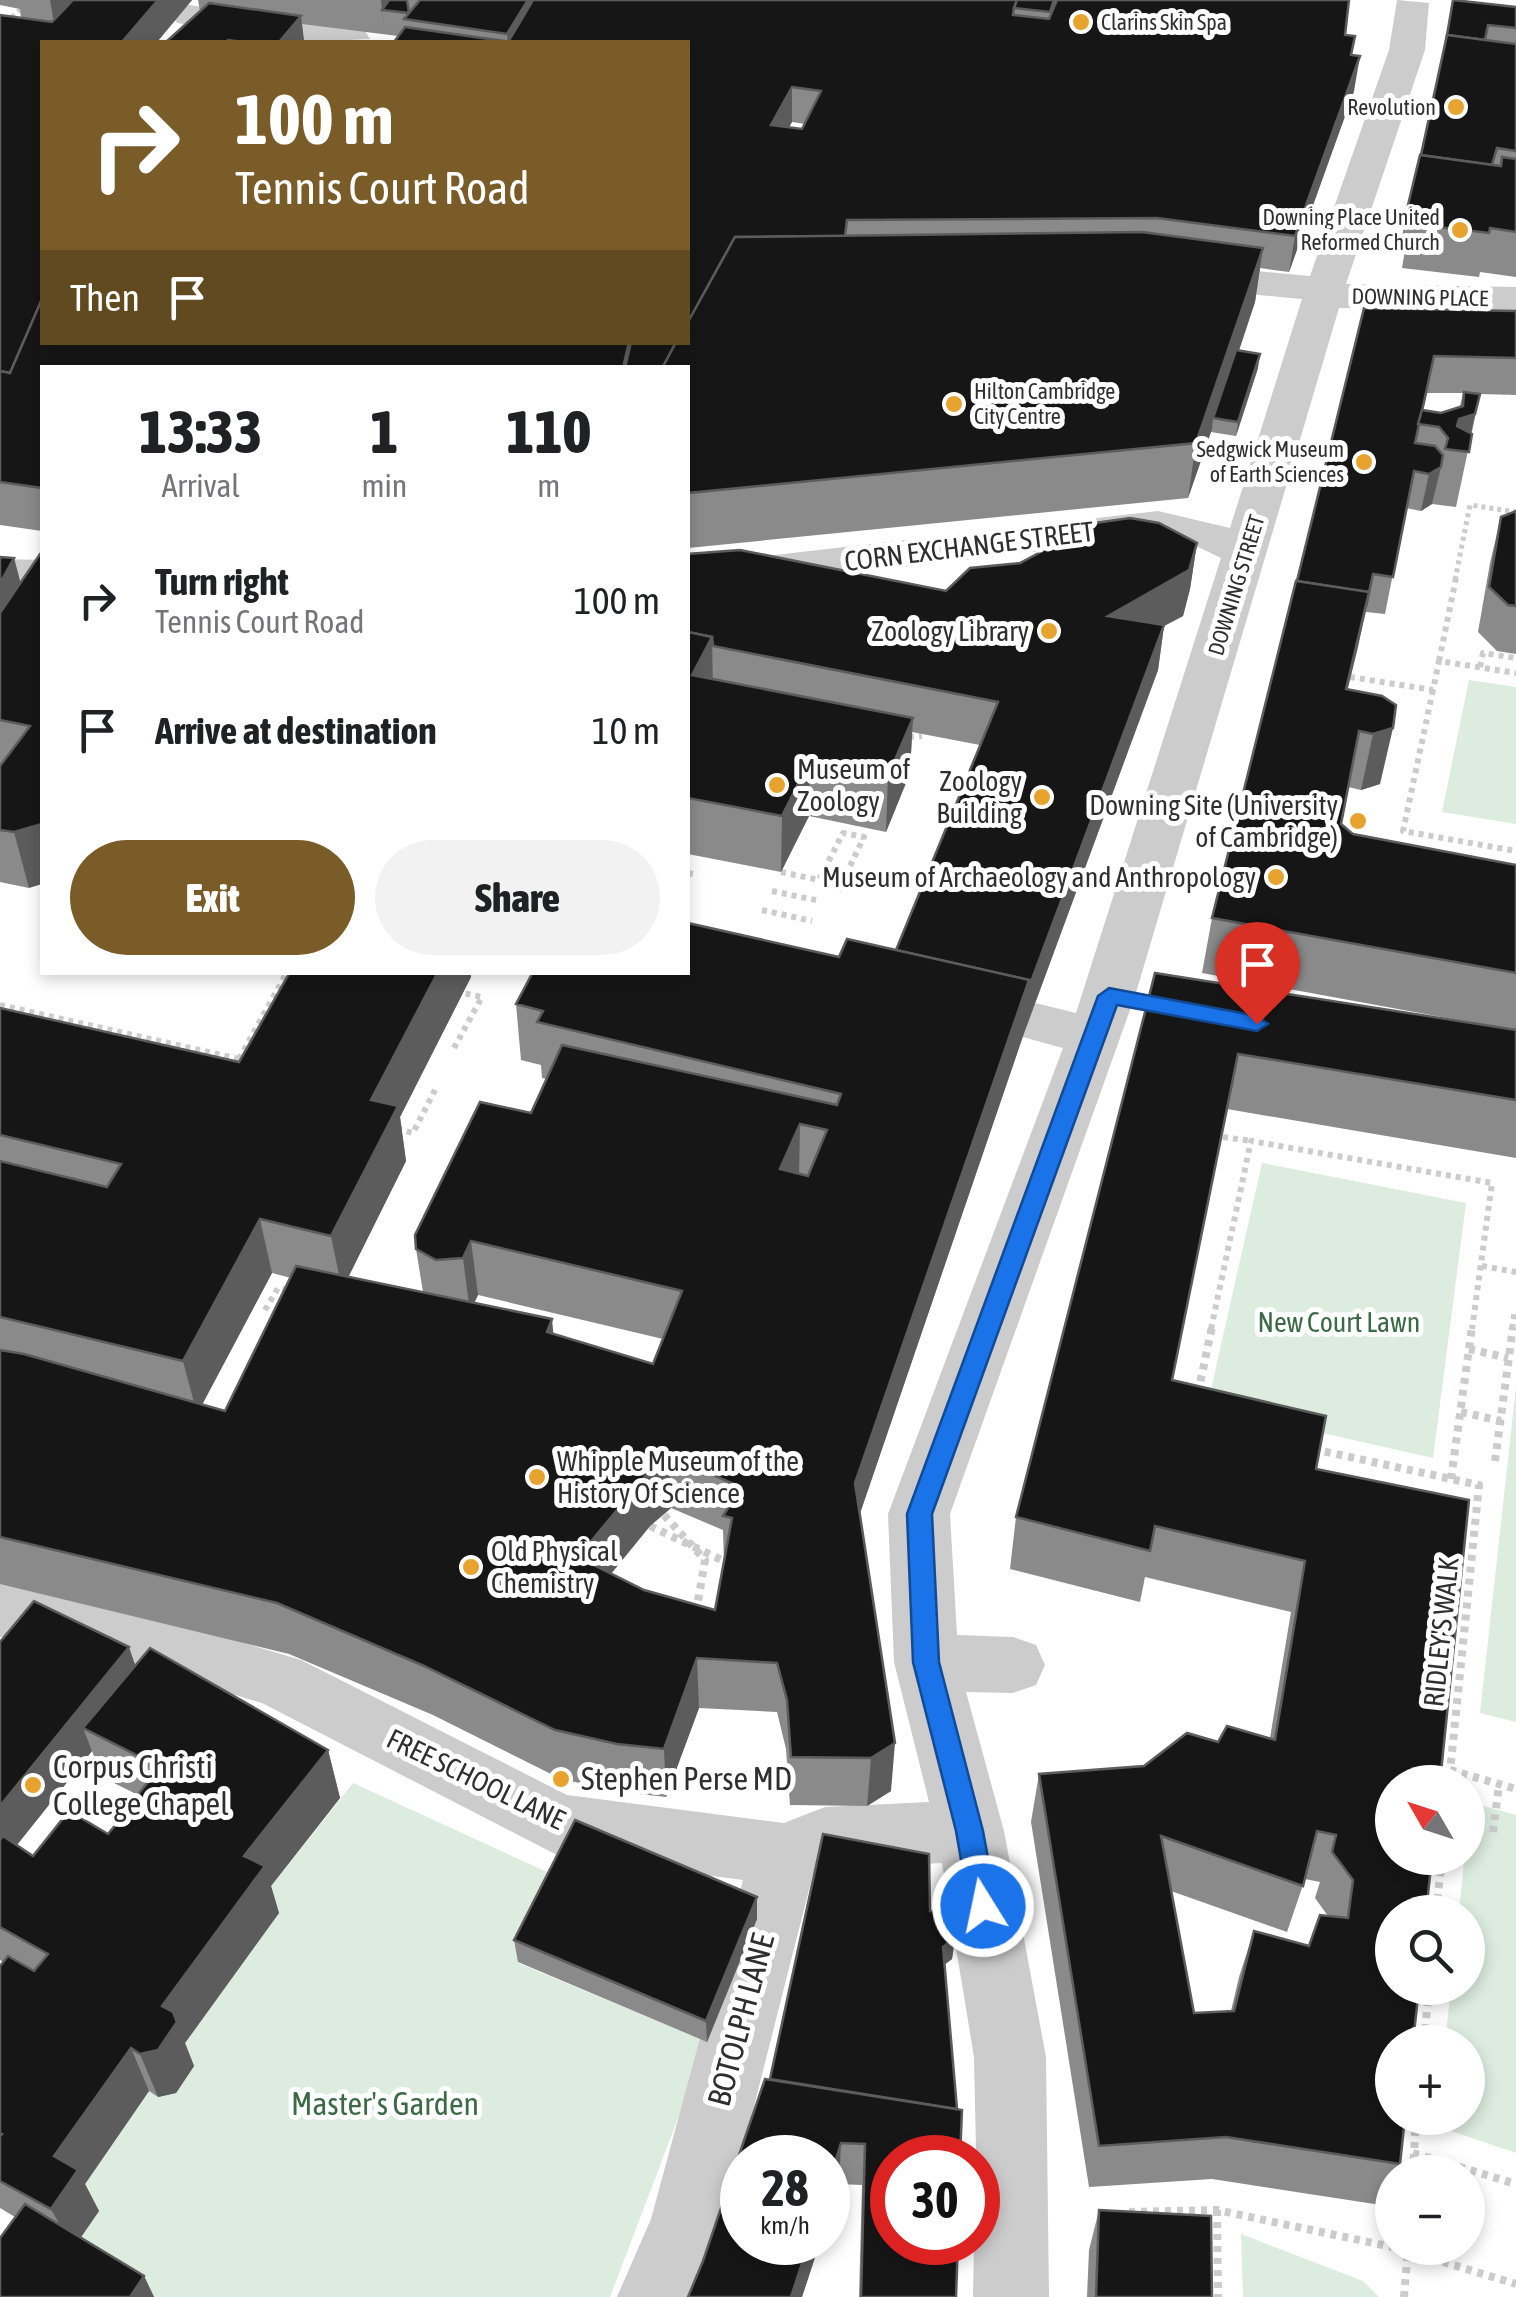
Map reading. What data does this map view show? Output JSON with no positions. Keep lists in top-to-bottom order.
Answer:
{
  "streets": {
    "street": [
      "DOWNING PLACE",
      "CORN EXCHANGE STREET",
      "DOWNING STREET",
      "FREE SCHOOL LANE",
      "BOTOLPH LANE"
    ],
    "path": ["RIDLEY'S WALK"]
  },
  "crossings": [
    ["DOWNING PLACE", "DOWNING STREET"],
    ["CORN EXCHANGE STREET", "DOWNING STREET"],
    ["DOWNING STREET", "FREE SCHOOL LANE"],
    ["FREE SCHOOL LANE", "BOTOLPH LANE"]
  ],
  "parks": ["New Court Lawn", "Master's Garden"],
  "places": [
    "Clarins Skin Spa",
    "Revolution",
    "Downing Place United Reformed Church",
    "Hilton Cambridge City Centre",
    "Sedgwick Museum of Earth Sciences",
    "Zoology Library",
    "Museum of Zoology",
    "Zoology Building",
    "Downing Site (University of Cambridge)",
    "Museum of Archaeology and Anthropology",
    "Whipple Museum of the History Of Science",
    "Old Physical Chemistry",
    "Stephen Perse MD",
    "Corpus Christi College Chapel"
  ],
  "north": "top left",
  "page": {
    "turn": ["100 m", "Tennis Court Road"],
    "then": "Then",
    "eta": [
      "13:33",
      "Arrival",
      "1",
      "min",
      "110",
      "m"
    ],
    "list": [
      {
        "name": "Turn right",
        "note": "Tennis Court Road",
        "value": "100 m"
      },
      {
        "name": "Arrive at destination",
        "value": "10 m"
      }
    ],
    "buttons": ["Exit", "Share"],
    "map_buttons": ["+", "−"],
    "speed": "28 km/h",
    "limit": "30"
  }
}
